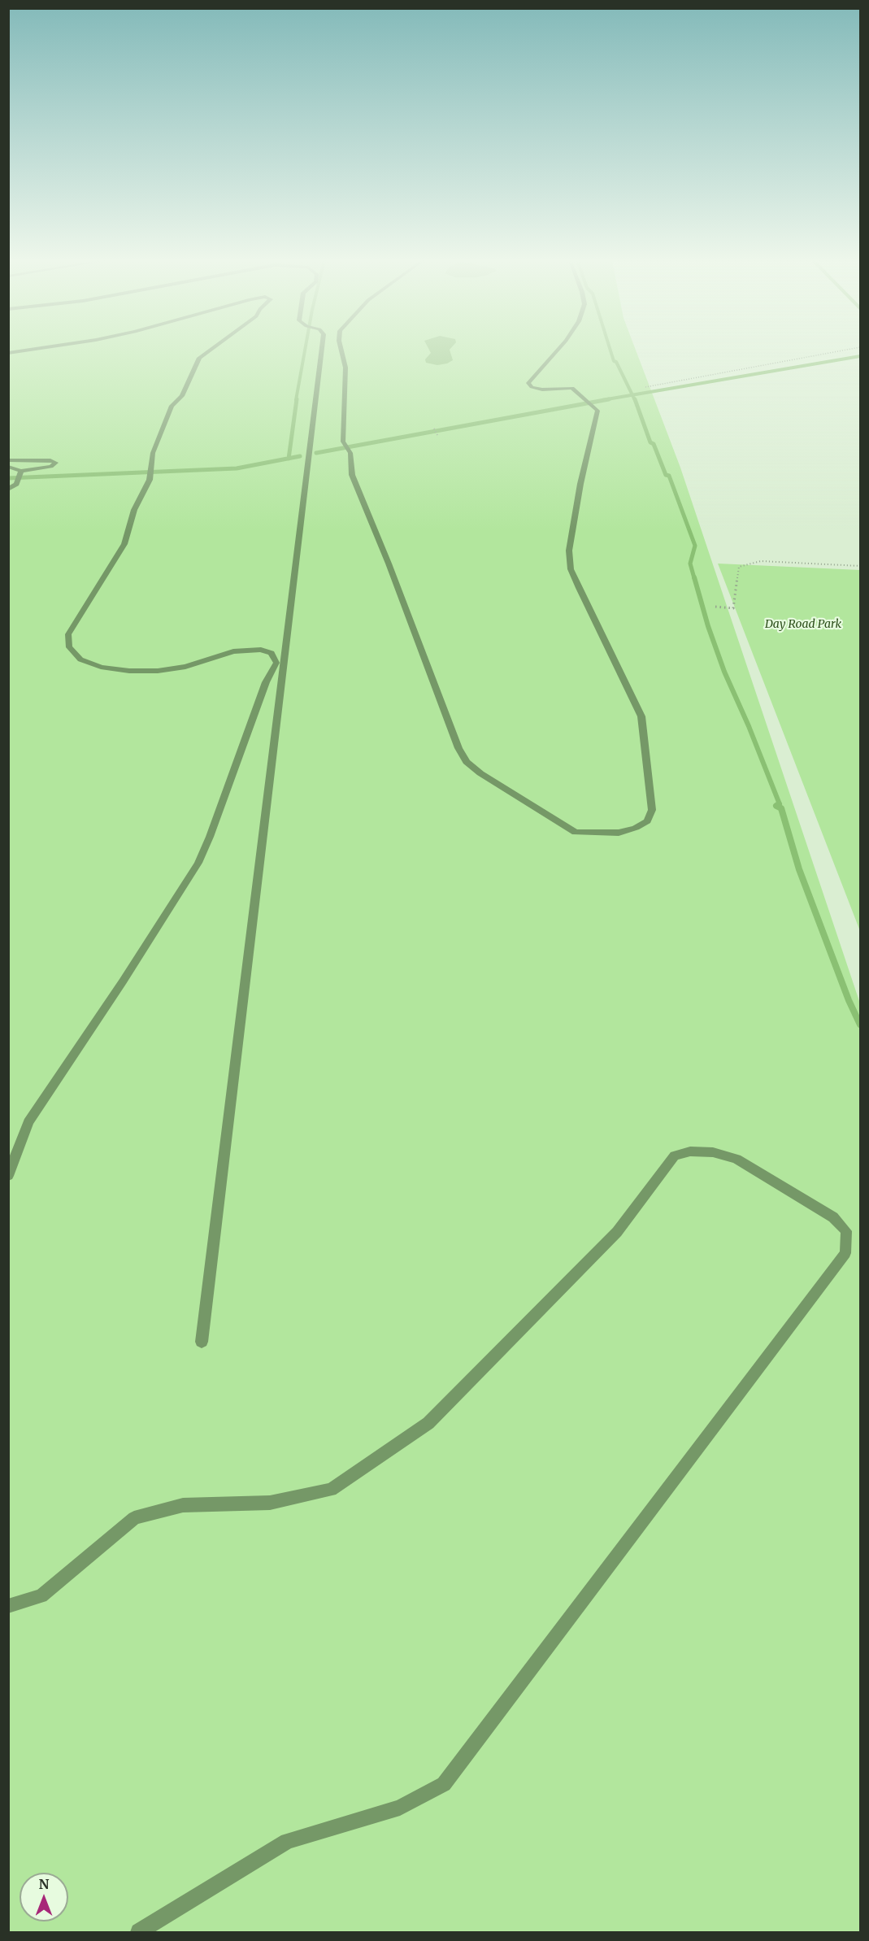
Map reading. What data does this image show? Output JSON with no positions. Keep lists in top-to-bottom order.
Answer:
{
  "parks": ["Day Road Park"],
  "north": "top"
}
